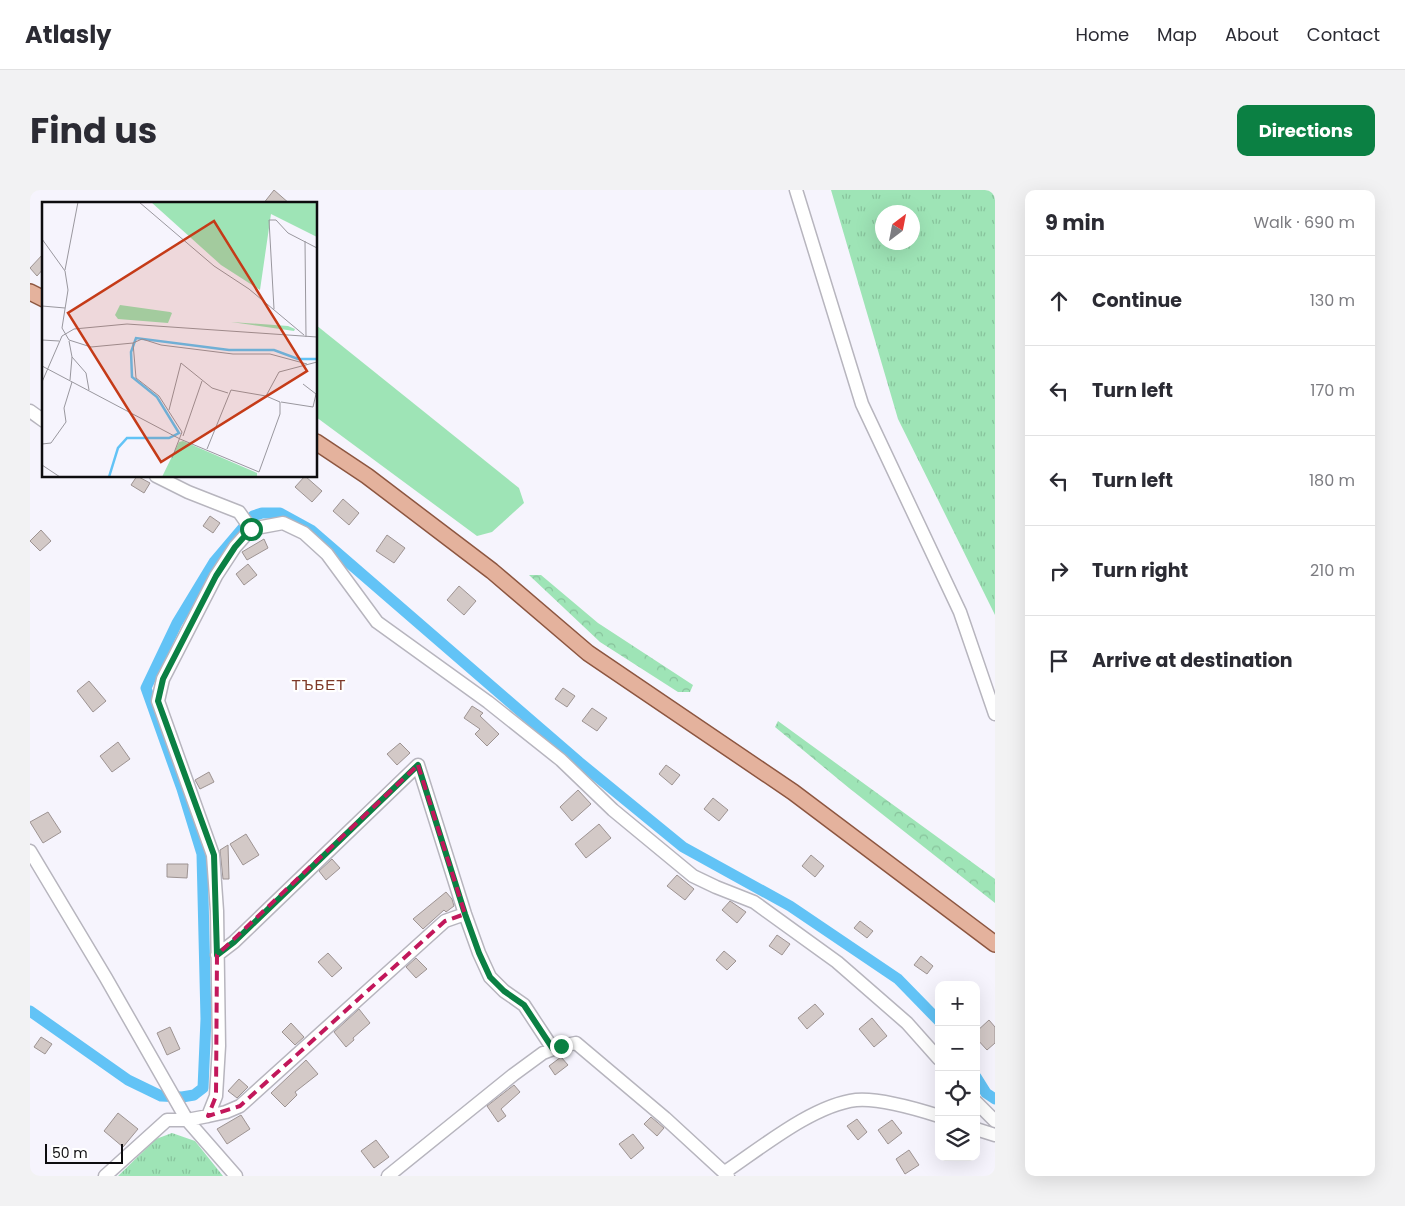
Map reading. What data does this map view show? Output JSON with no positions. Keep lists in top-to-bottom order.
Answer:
{
  "districts": ["ТЪБЕТ"],
  "scale_bar": "50 m",
  "north": "top right",
  "page": {
    "header": "Atlasly",
    "nav": [
      "Home",
      "Map",
      "About",
      "Contact"
    ],
    "title": "Find us",
    "buttons": "Directions",
    "heading": ["9 min", "Walk · 690 m"],
    "list": [
      ["Continue", "130 m"],
      ["Turn left", "170 m"],
      ["Turn left", "180 m"],
      ["Turn right", "210 m"],
      "Arrive at destination"
    ],
    "map_buttons": ["+", "−"],
    "scale": "50 m"
  }
}
